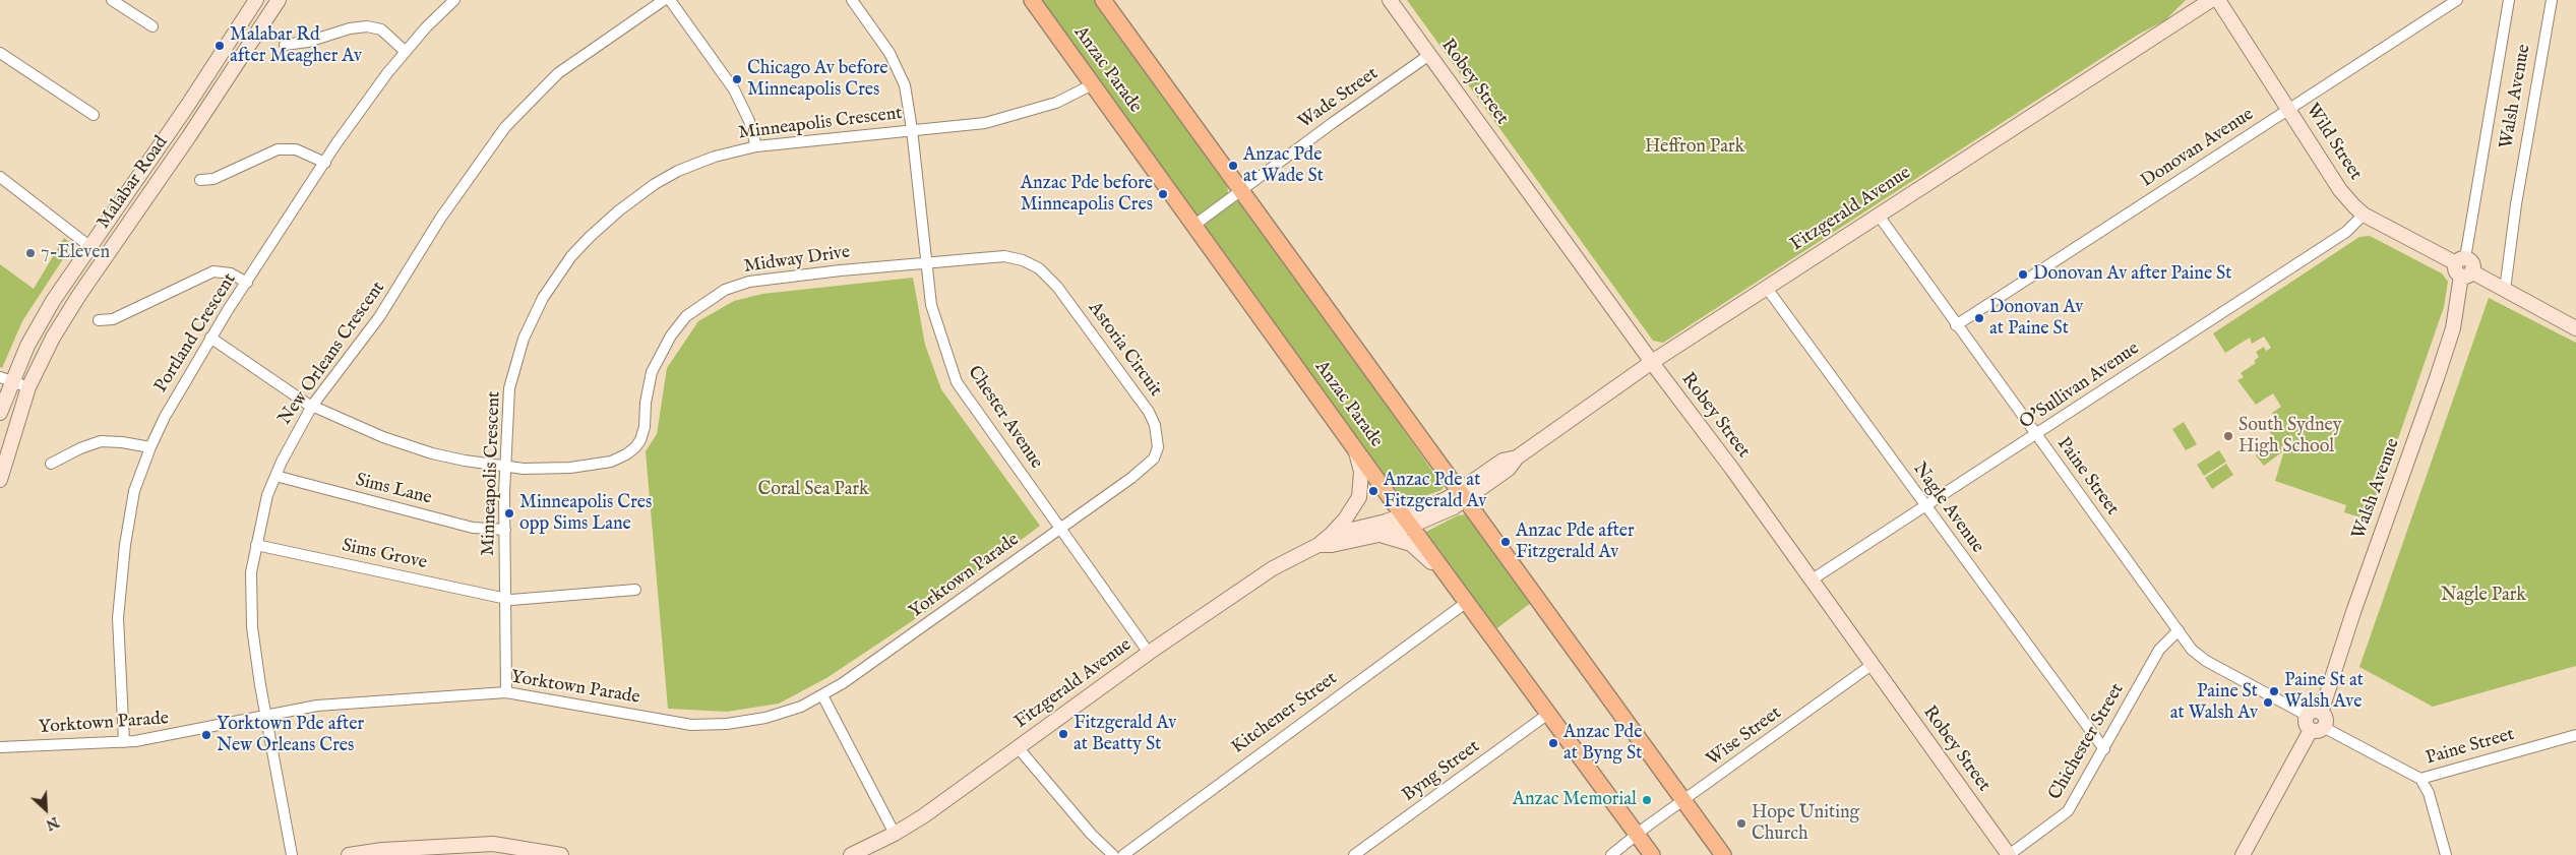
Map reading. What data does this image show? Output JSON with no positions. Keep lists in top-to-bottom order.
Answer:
{
  "streets": {
    "main road": ["Anzac Parade"],
    "street": [
      "Robey Street",
      "Walsh Avenue",
      "Wade Street",
      "Minneapolis Crescent",
      "Wild Street",
      "Donovan Avenue",
      "Malabar Road",
      "Fitzgerald Avenue",
      "Midway Drive",
      "Portland Crescent",
      "Astoria Circuit",
      "New Orleans Crescent",
      "O'Sullivan Avenue",
      "Chester Avenue",
      "Paine Street",
      "Sims Lane",
      "Nagle Avenue",
      "Sims Grove",
      "Yorktown Parade",
      "Kitchener Street",
      "Wise Street",
      "Chichester Street",
      "Byng Street"
    ]
  },
  "crossings": [
    ["Anzac Parade", "Wade Street"],
    ["Anzac Parade", "Minneapolis Crescent"],
    ["Anzac Parade", "Fitzgerald Avenue"],
    ["Anzac Parade", "Kitchener Street"],
    ["Anzac Parade", "Wise Street"],
    ["Anzac Parade", "Byng Street"],
    ["Robey Street", "Wade Street"],
    ["Robey Street", "Fitzgerald Avenue"],
    ["Robey Street", "O'Sullivan Avenue"],
    ["Robey Street", "Wise Street"],
    ["Robey Street", "Chichester Street"],
    ["Walsh Avenue", "Wild Street"],
    ["Walsh Avenue", "Paine Street"],
    ["Minneapolis Crescent", "Midway Drive"],
    ["Minneapolis Crescent", "Chester Avenue"],
    ["Minneapolis Crescent", "Sims Lane"],
    ["Minneapolis Crescent", "Sims Grove"],
    ["Minneapolis Crescent", "Yorktown Parade"],
    ["Wild Street", "Donovan Avenue"],
    ["Wild Street", "O'Sullivan Avenue"],
    ["Donovan Avenue", "Paine Street"],
    ["Fitzgerald Avenue", "Chester Avenue"],
    ["Fitzgerald Avenue", "Paine Street"],
    ["Fitzgerald Avenue", "Nagle Avenue"],
    ["Midway Drive", "Portland Crescent"],
    ["Midway Drive", "Astoria Circuit"],
    ["Midway Drive", "New Orleans Crescent"],
    ["Midway Drive", "Chester Avenue"],
    ["Portland Crescent", "Yorktown Parade"],
    ["Astoria Circuit", "Chester Avenue"],
    ["Astoria Circuit", "Yorktown Parade"],
    ["New Orleans Crescent", "Sims Lane"],
    ["New Orleans Crescent", "Sims Grove"],
    ["New Orleans Crescent", "Yorktown Parade"],
    ["O'Sullivan Avenue", "Paine Street"],
    ["O'Sullivan Avenue", "Nagle Avenue"],
    ["Chester Avenue", "Yorktown Parade"],
    ["Paine Street", "Chichester Street"],
    ["Nagle Avenue", "Chichester Street"]
  ],
  "parks": ["Heffron Park", "Coral Sea Park", "Nagle Park"],
  "places": [
    "Malabar Rd after Meagher Av",
    "Chicago Av before Minneapolis Cres",
    "Anzac Pde at Wade St",
    "Anzac Pde before Minneapolis Cres",
    "7-Eleven",
    "Donovan Av after Paine St",
    "Donovan Av at Paine St",
    "South Sydney High School",
    "Anzac Pde at Fitzgerald Av",
    "Minneapolis Cres opp Sims Lane",
    "Anzac Pde after Fitzgerald Av",
    "Paine St at Walsh Ave",
    "Paine St at Walsh Av",
    "Fitzgerald Av at Beatty St",
    "Yorktown Pde after New Orleans Cres",
    "Anzac Pde at Byng St",
    "Anzac Memorial",
    "Hope Uniting Church"
  ],
  "north": "bottom right"
}
